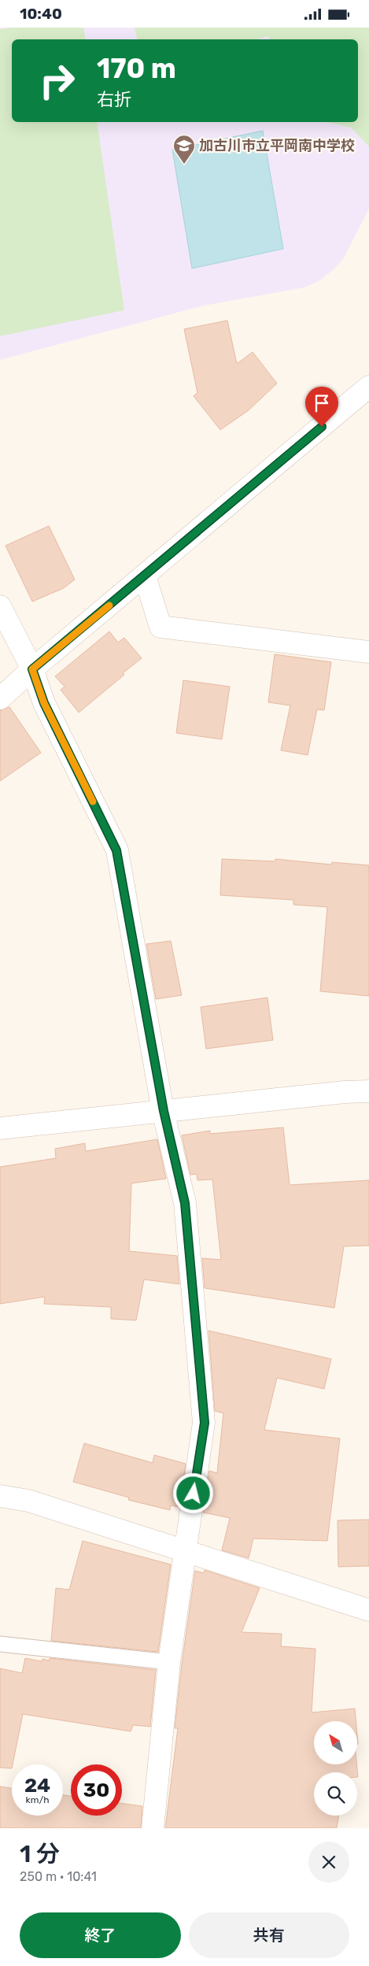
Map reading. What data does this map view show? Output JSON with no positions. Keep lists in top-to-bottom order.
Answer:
{
  "places": {
    "school or university": ["加古川市立平岡南中学校"]
  },
  "north": "top left",
  "page": {
    "status": "10:40",
    "turn": ["170 m", "右折"],
    "speed": "24 km/h",
    "limit": "30",
    "heading": ["1 分", "250 m · 10:41"],
    "buttons": ["終了", "共有"]
  }
}
